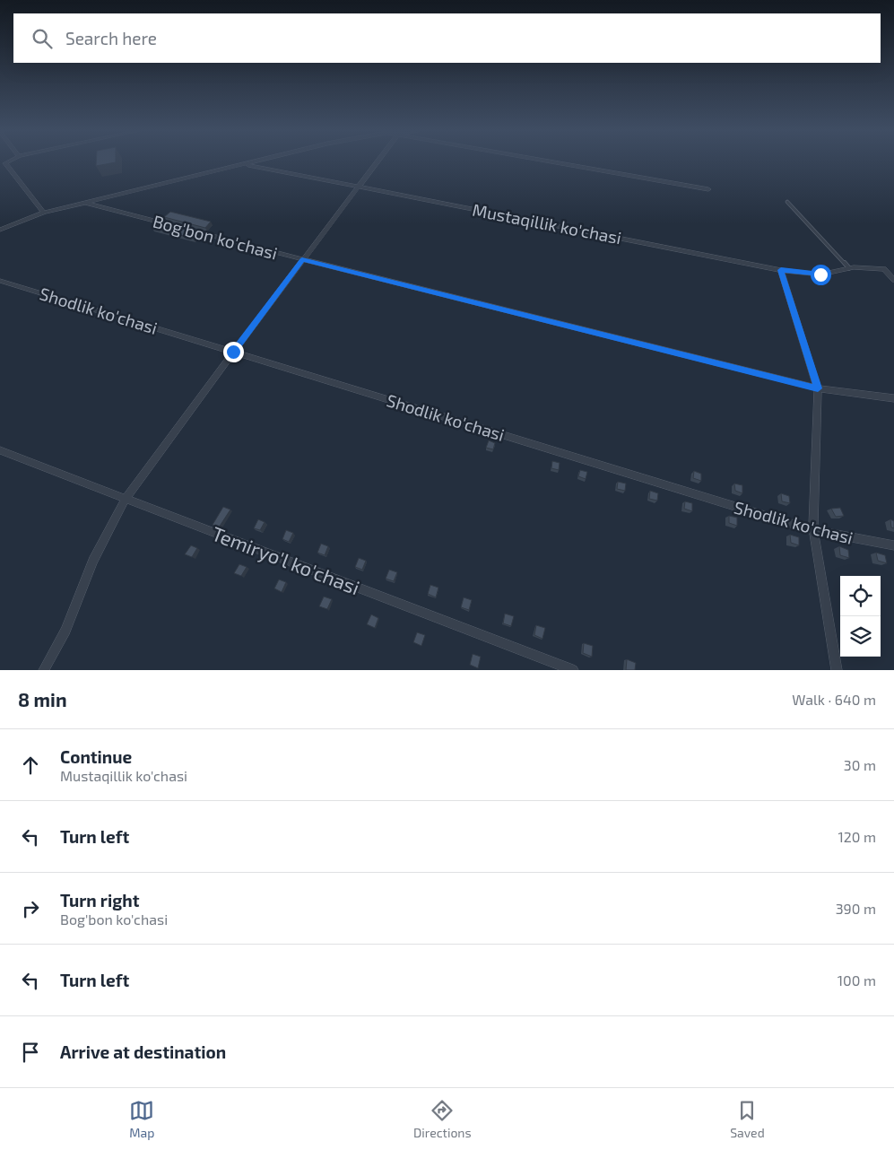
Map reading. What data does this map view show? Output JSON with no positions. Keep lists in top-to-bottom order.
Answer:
{
  "streets": {
    "street": [
      "Mustaqillik ko'chasi",
      "Bog'bon ko'chasi",
      "Shodlik ko'chasi",
      "Temiryo'l ko'chasi"
    ]
  },
  "crossings": [
    ["Mustaqillik ko'chasi", "Bog'bon ko'chasi"]
  ],
  "page": {
    "search": "Search here",
    "heading": ["8 min", "Walk · 640 m"],
    "list": [
      ["Continue", "Mustaqillik ko'chasi", "30 m"],
      ["Turn left", "120 m"],
      ["Turn right", "Bog'bon ko'chasi", "390 m"],
      ["Turn left", "100 m"],
      "Arrive at destination"
    ],
    "nav": ["Map", "Directions", "Saved"]
  }
}
